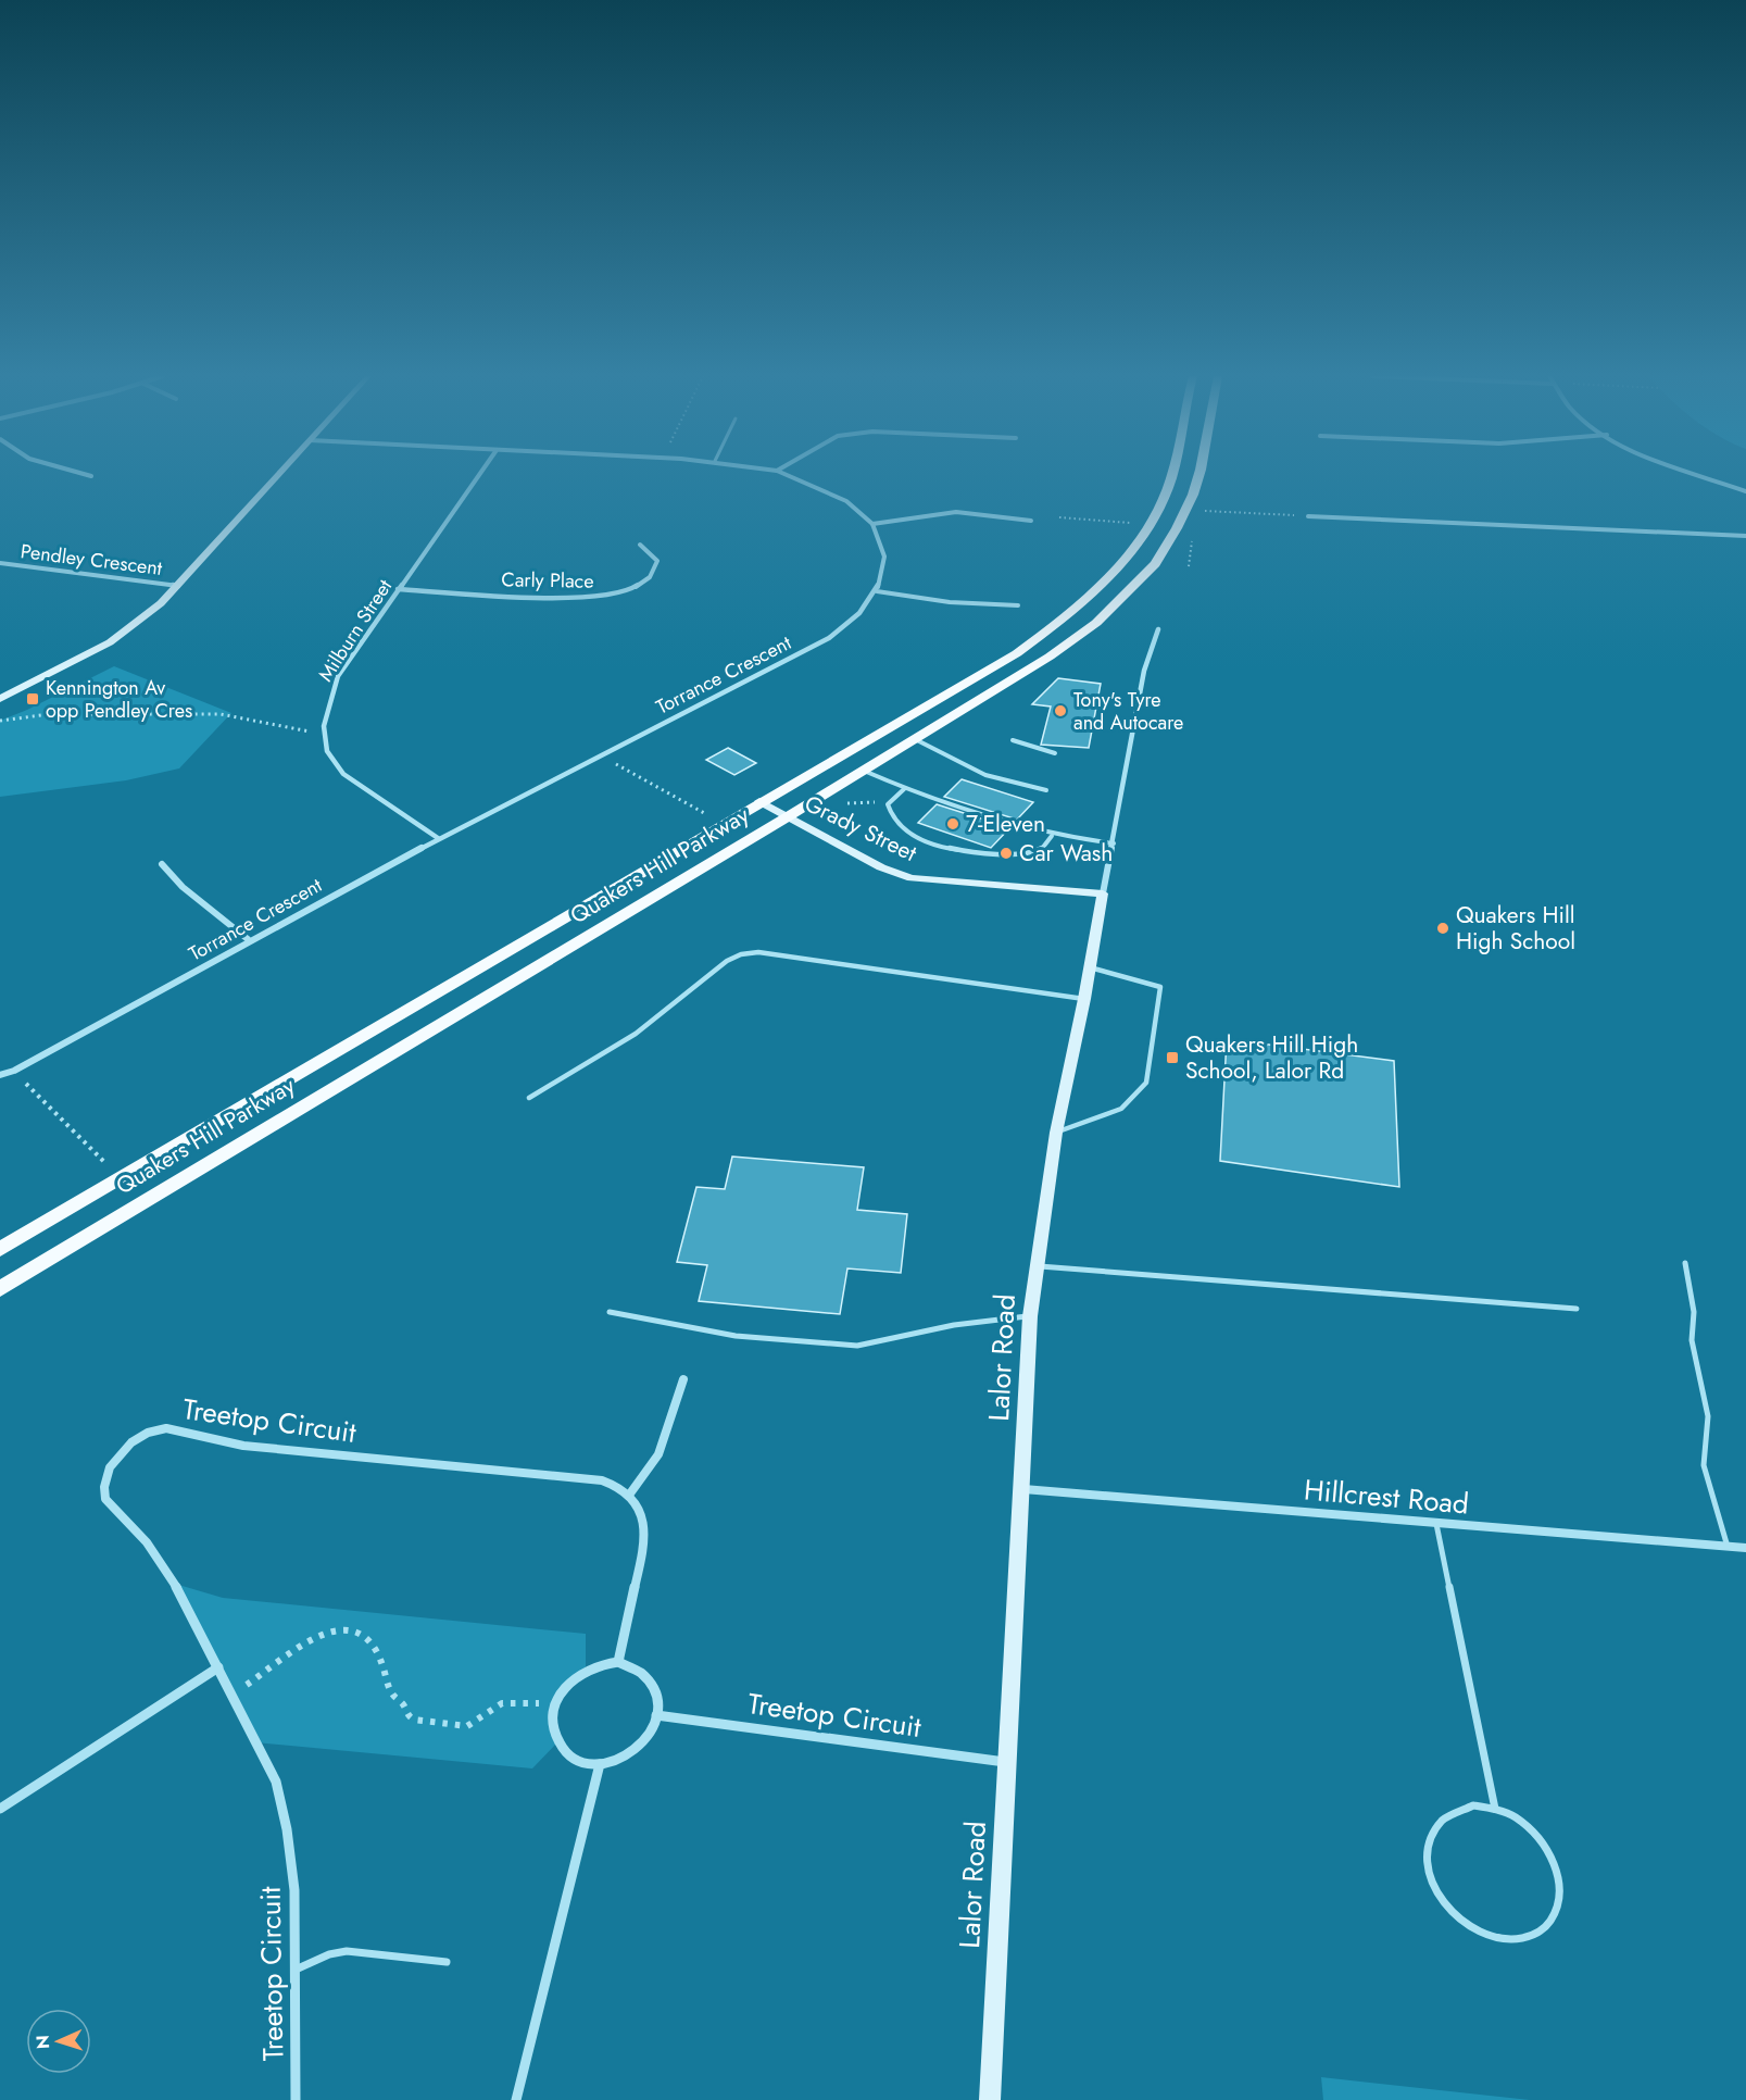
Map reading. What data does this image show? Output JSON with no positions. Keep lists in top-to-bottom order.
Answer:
{
  "streets": {
    "main road": ["Quakers Hill Parkway"],
    "street": [
      "Pendley Crescent",
      "Carly Place",
      "Milburn Street",
      "Torrance Crescent",
      "Grady Street",
      "Lalor Road",
      "Treetop Circuit",
      "Hillcrest Road"
    ]
  },
  "crossings": [
    ["Carly Place", "Milburn Street"],
    ["Grady Street", "Quakers Hill Parkway"],
    ["Grady Street", "Lalor Road"],
    ["Lalor Road", "Treetop Circuit"],
    ["Lalor Road", "Hillcrest Road"]
  ],
  "places": {
    "transit": ["Kennington Av opp Pendley Cres", "Quakers Hill High School, Lalor Rd"],
    "other": [
      "Tony's Tyre and Autocare",
      "7-Eleven",
      "Car Wash",
      "Quakers Hill High School"
    ]
  },
  "north": "left"
}
